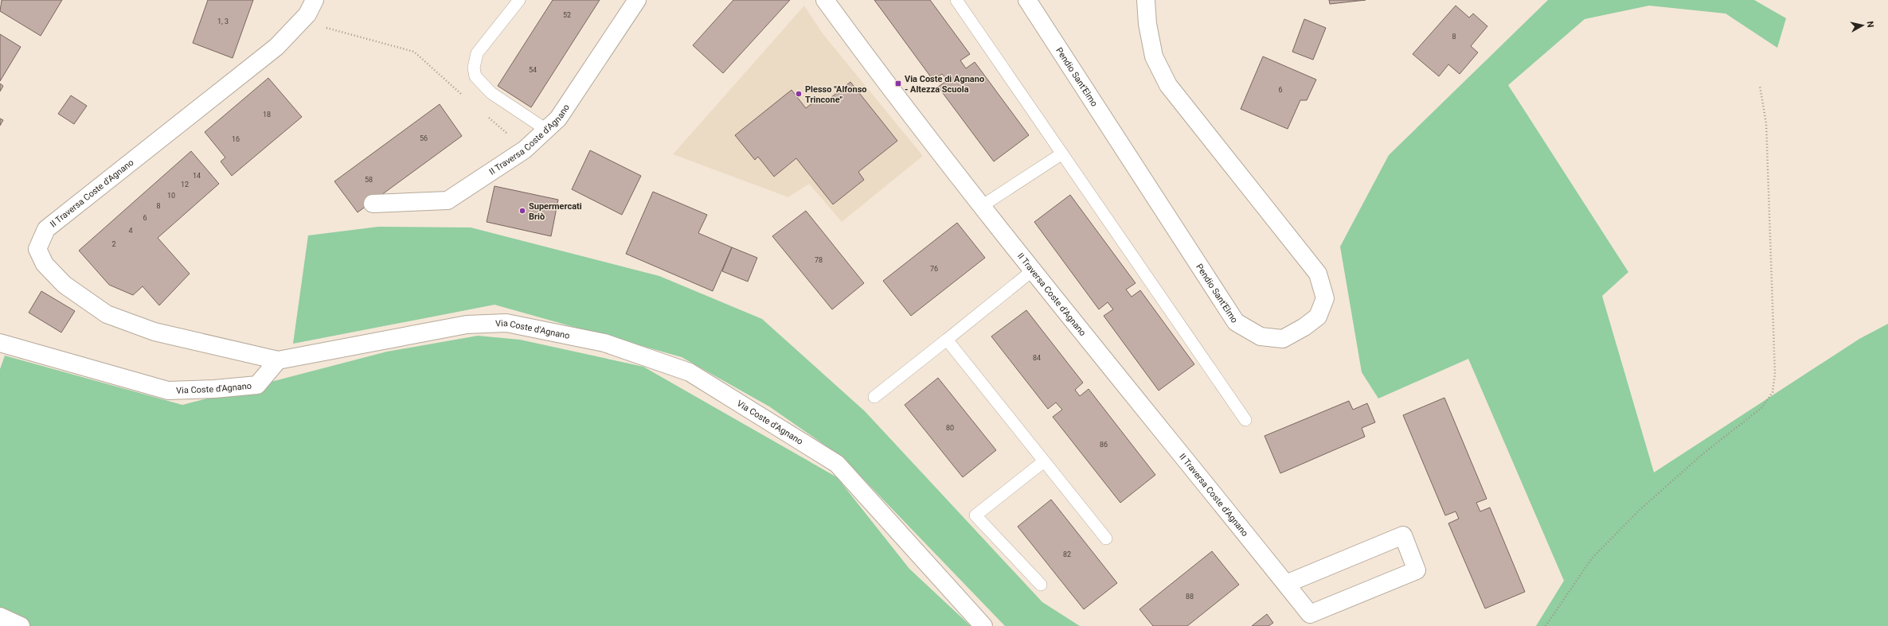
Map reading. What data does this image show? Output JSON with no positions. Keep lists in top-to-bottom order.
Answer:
{
  "streets": {
    "street": ["Pendio Sant'Elmo", "II Traversa Coste d'Agnano", "Via Coste d'Agnano"]
  },
  "crossings": [
    ["II Traversa Coste d'Agnano", "Via Coste d'Agnano"]
  ],
  "places": {
    "transit": ["Via Coste di Agnano - Altezza Scuola"],
    "other": ["Plesso \"Alfonso Trincone\"", "Supermercati Briò"]
  },
  "house_numbers": [
    "52",
    "1, 3",
    "8",
    "54",
    "6",
    "18",
    "56",
    "16",
    "14",
    "58",
    "12",
    "10",
    "8",
    "6",
    "4",
    "2",
    "78",
    "76",
    "84",
    "80",
    "86",
    "82",
    "88"
  ],
  "north": "right"
}
